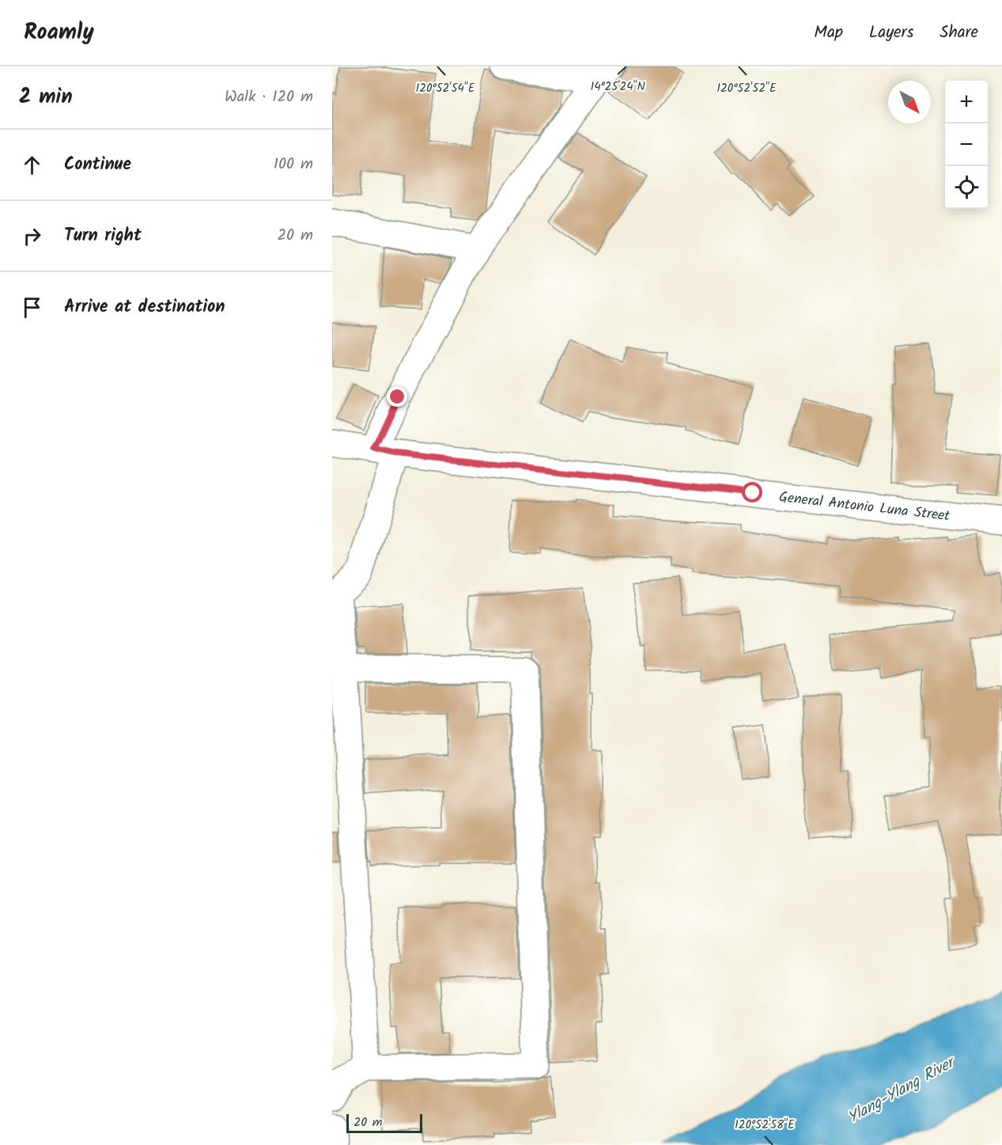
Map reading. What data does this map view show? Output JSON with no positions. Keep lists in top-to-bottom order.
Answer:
{
  "streets": {
    "street": ["General Antonio Luna Street"]
  },
  "water": ["Ylang-Ylang River"],
  "scale_bar": "20 m",
  "north": "bottom right",
  "page": {
    "header": "Roamly",
    "nav": ["Map", "Layers", "Share"],
    "heading": ["2 min", "Walk · 120 m"],
    "map_buttons": ["+", "−"],
    "list": [
      ["Continue", "100 m"],
      ["Turn right", "20 m"],
      "Arrive at destination"
    ],
    "scale": "20 m"
  },
  "coordinates": [
    "14°25'24\"N",
    "120°52'52\"E",
    "120°52'54\"E",
    "120°52'58\"E"
  ]
}
